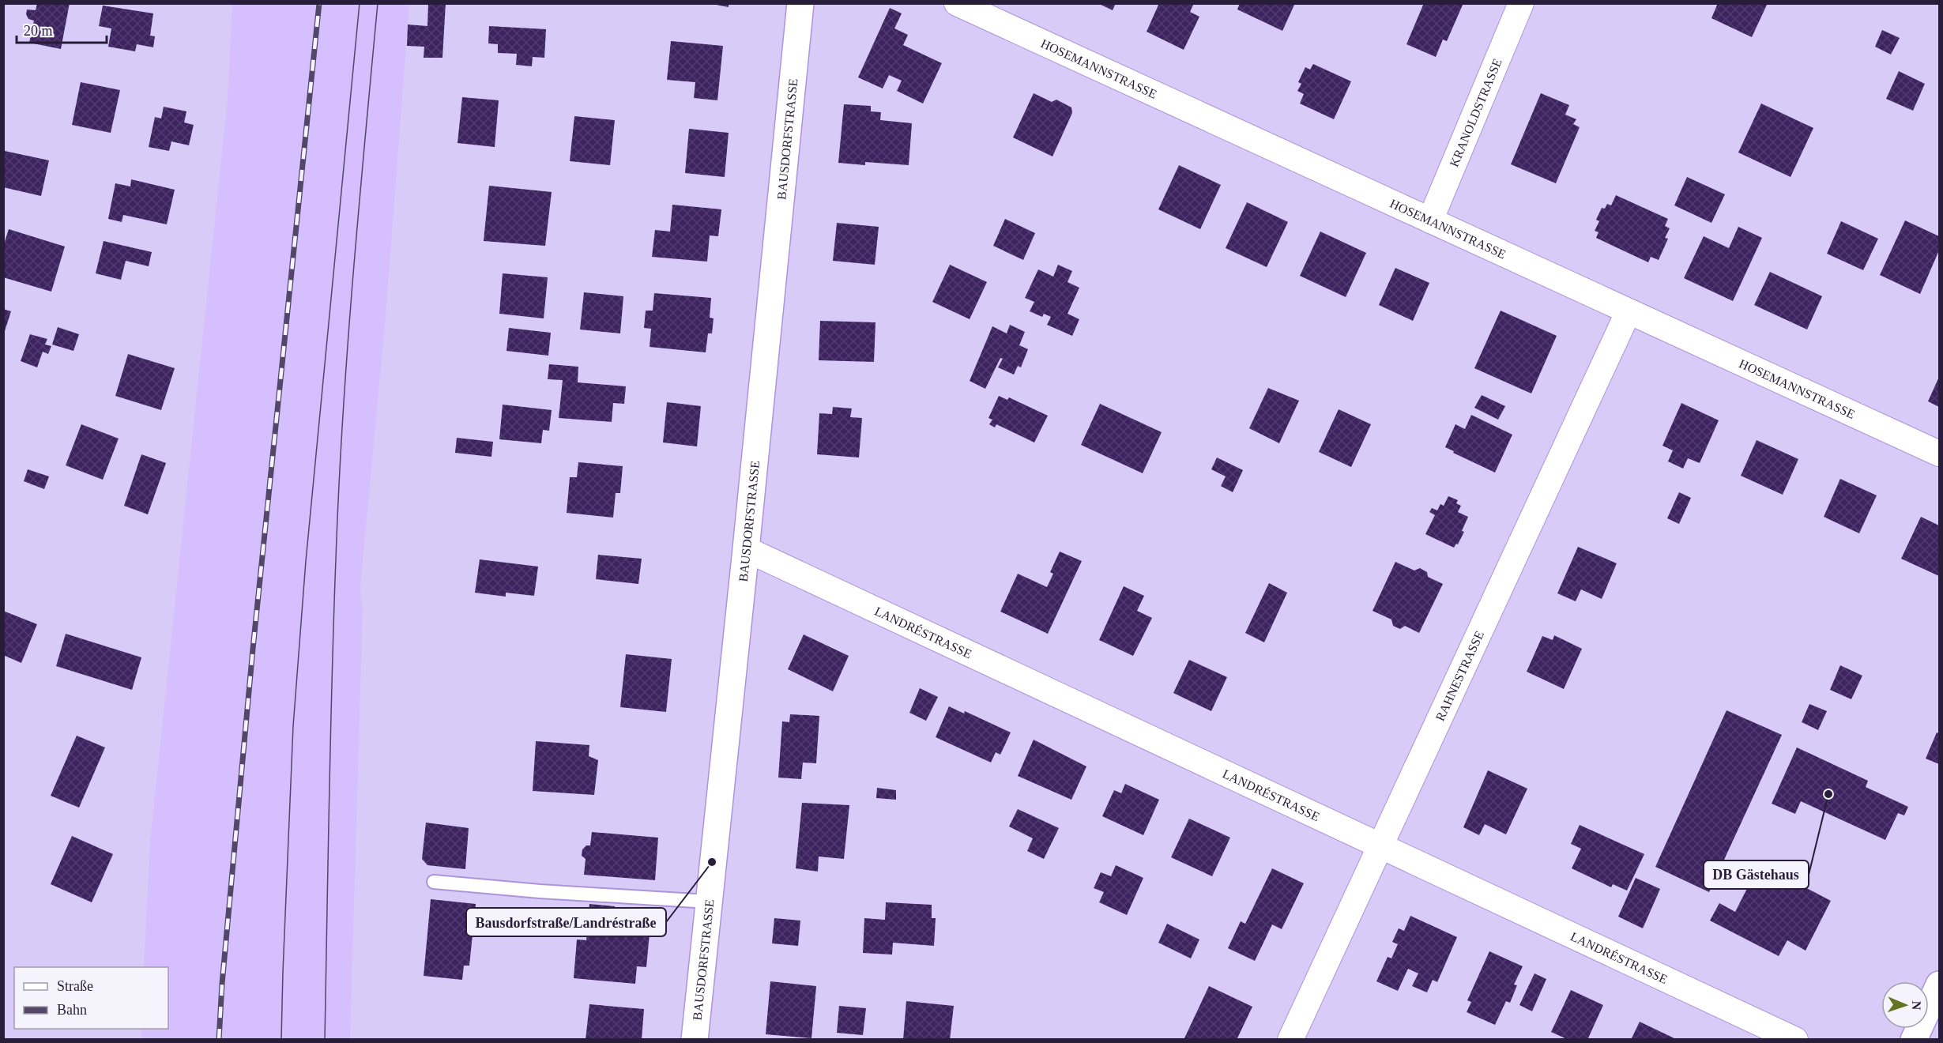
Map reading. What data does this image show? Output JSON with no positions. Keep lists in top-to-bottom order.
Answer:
{
  "streets": {
    "street": [
      "HOSEMANNSTRASSE",
      "KRANOLDSTRASSE",
      "BAUSDORFSTRASSE",
      "LANDRÉSTRASSE",
      "RAHNESTRASSE"
    ]
  },
  "crossings": [
    ["HOSEMANNSTRASSE", "KRANOLDSTRASSE"],
    ["HOSEMANNSTRASSE", "RAHNESTRASSE"],
    ["BAUSDORFSTRASSE", "LANDRÉSTRASSE"],
    ["LANDRÉSTRASSE", "RAHNESTRASSE"]
  ],
  "places": ["DB Gästehaus", "Bausdorfstraße/Landréstraße"],
  "legend": ["Straße", "Bahn"],
  "scale_bar": "20 m",
  "north": "right"
}
